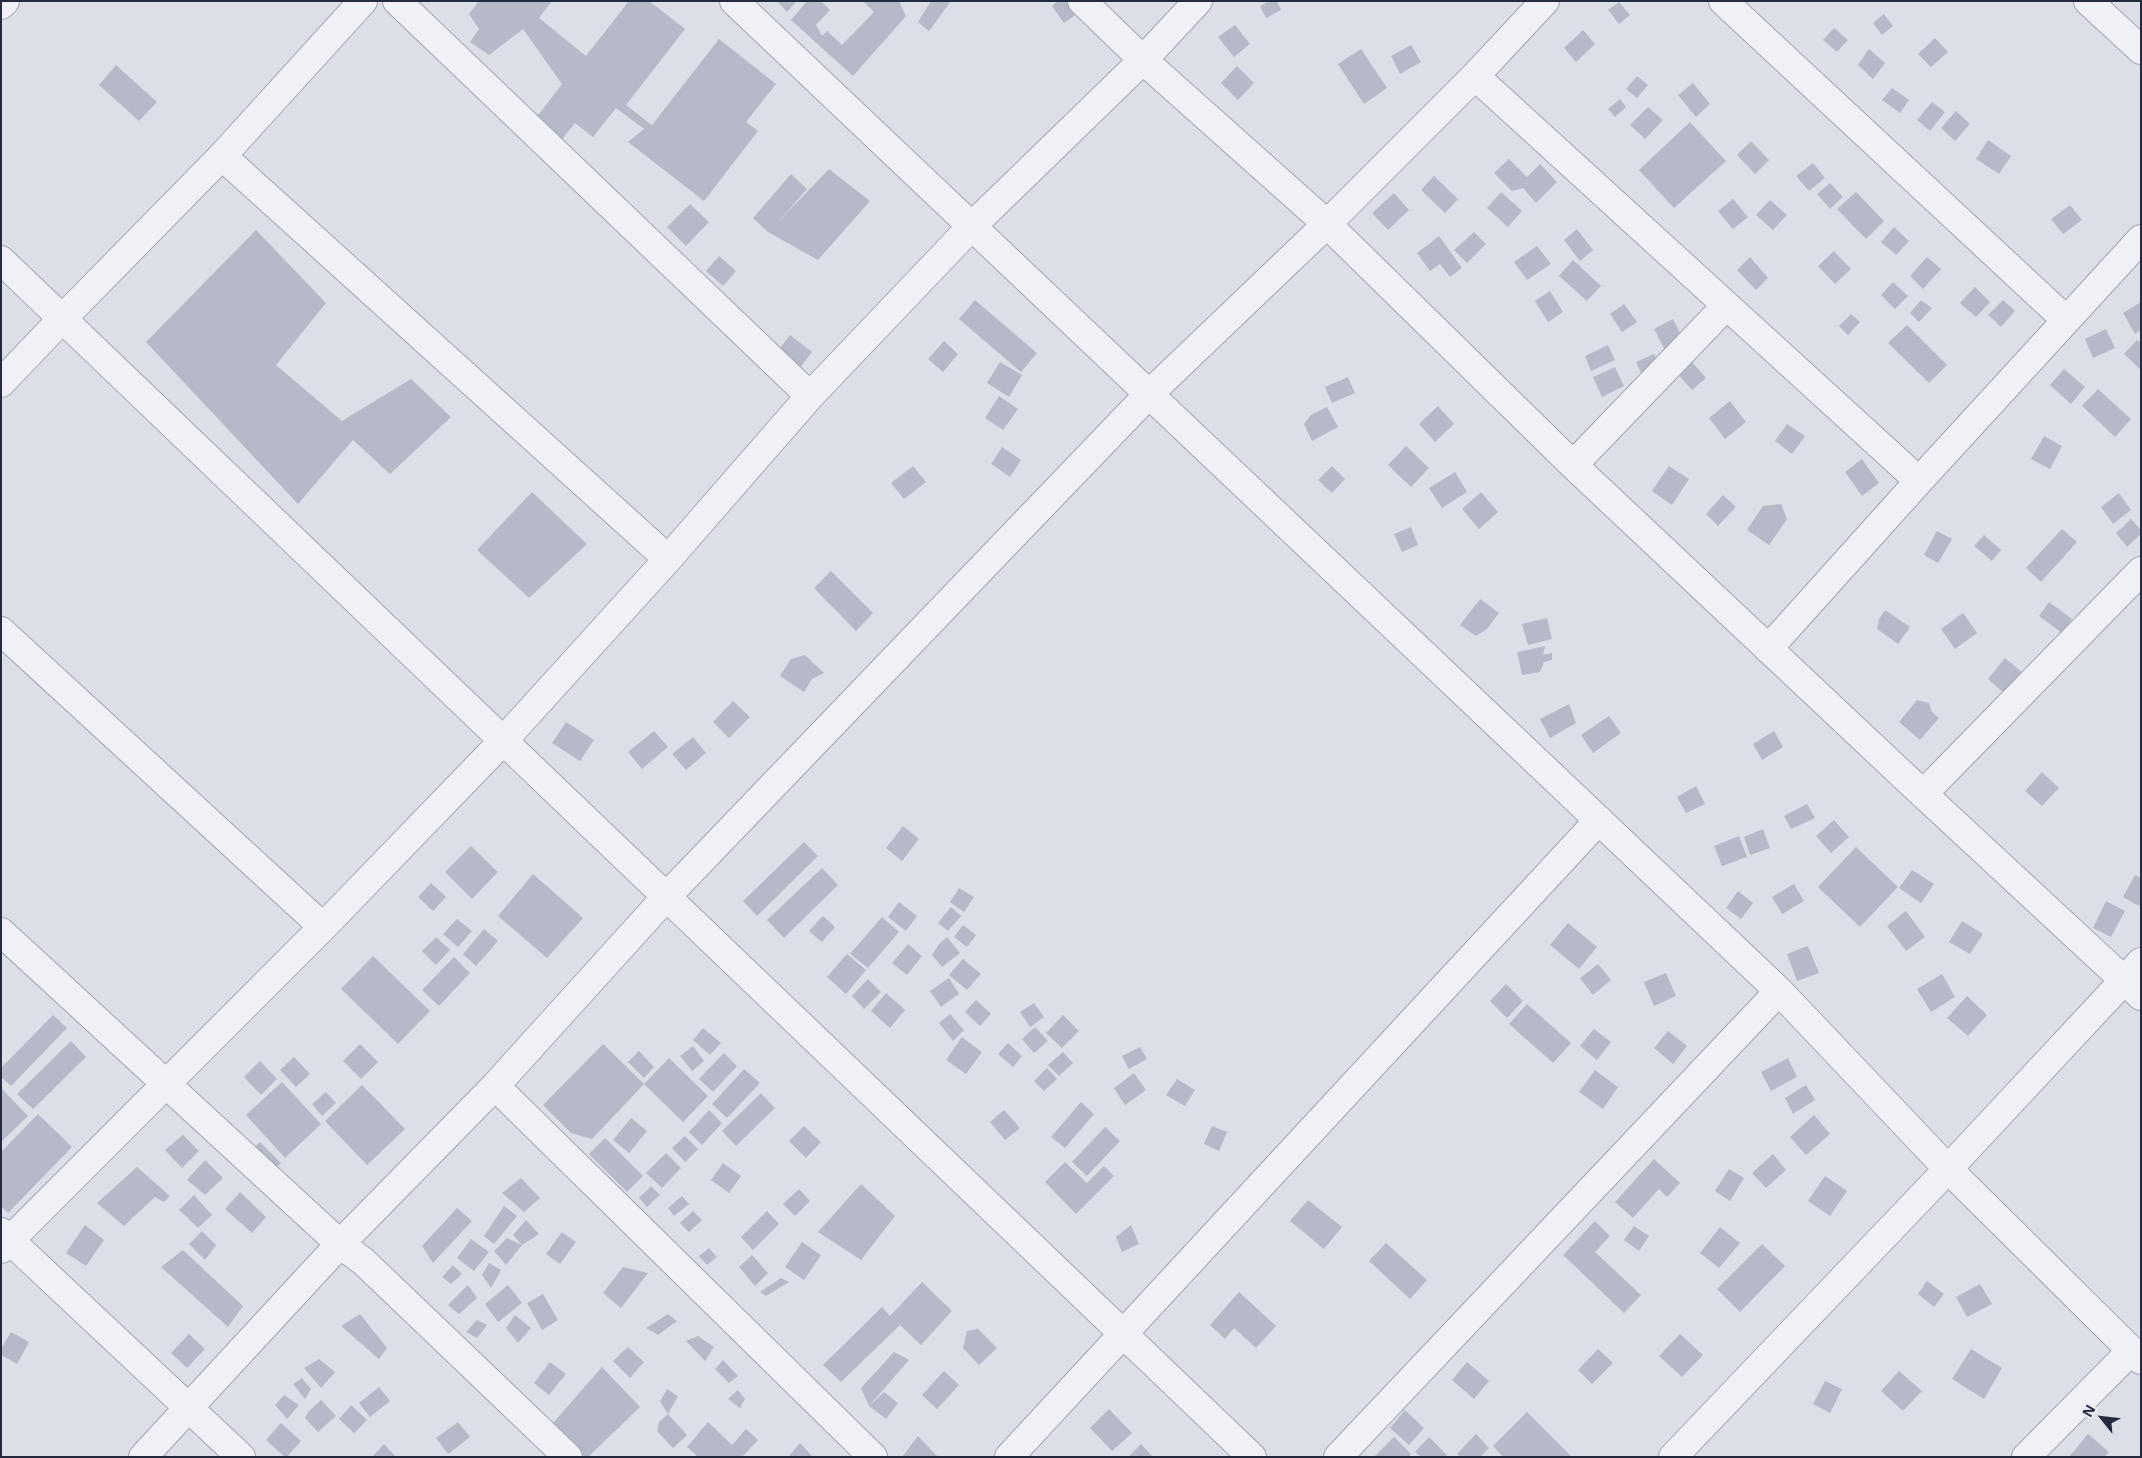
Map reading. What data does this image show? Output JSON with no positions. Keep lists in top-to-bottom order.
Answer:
{
  "north": "top left"
}
